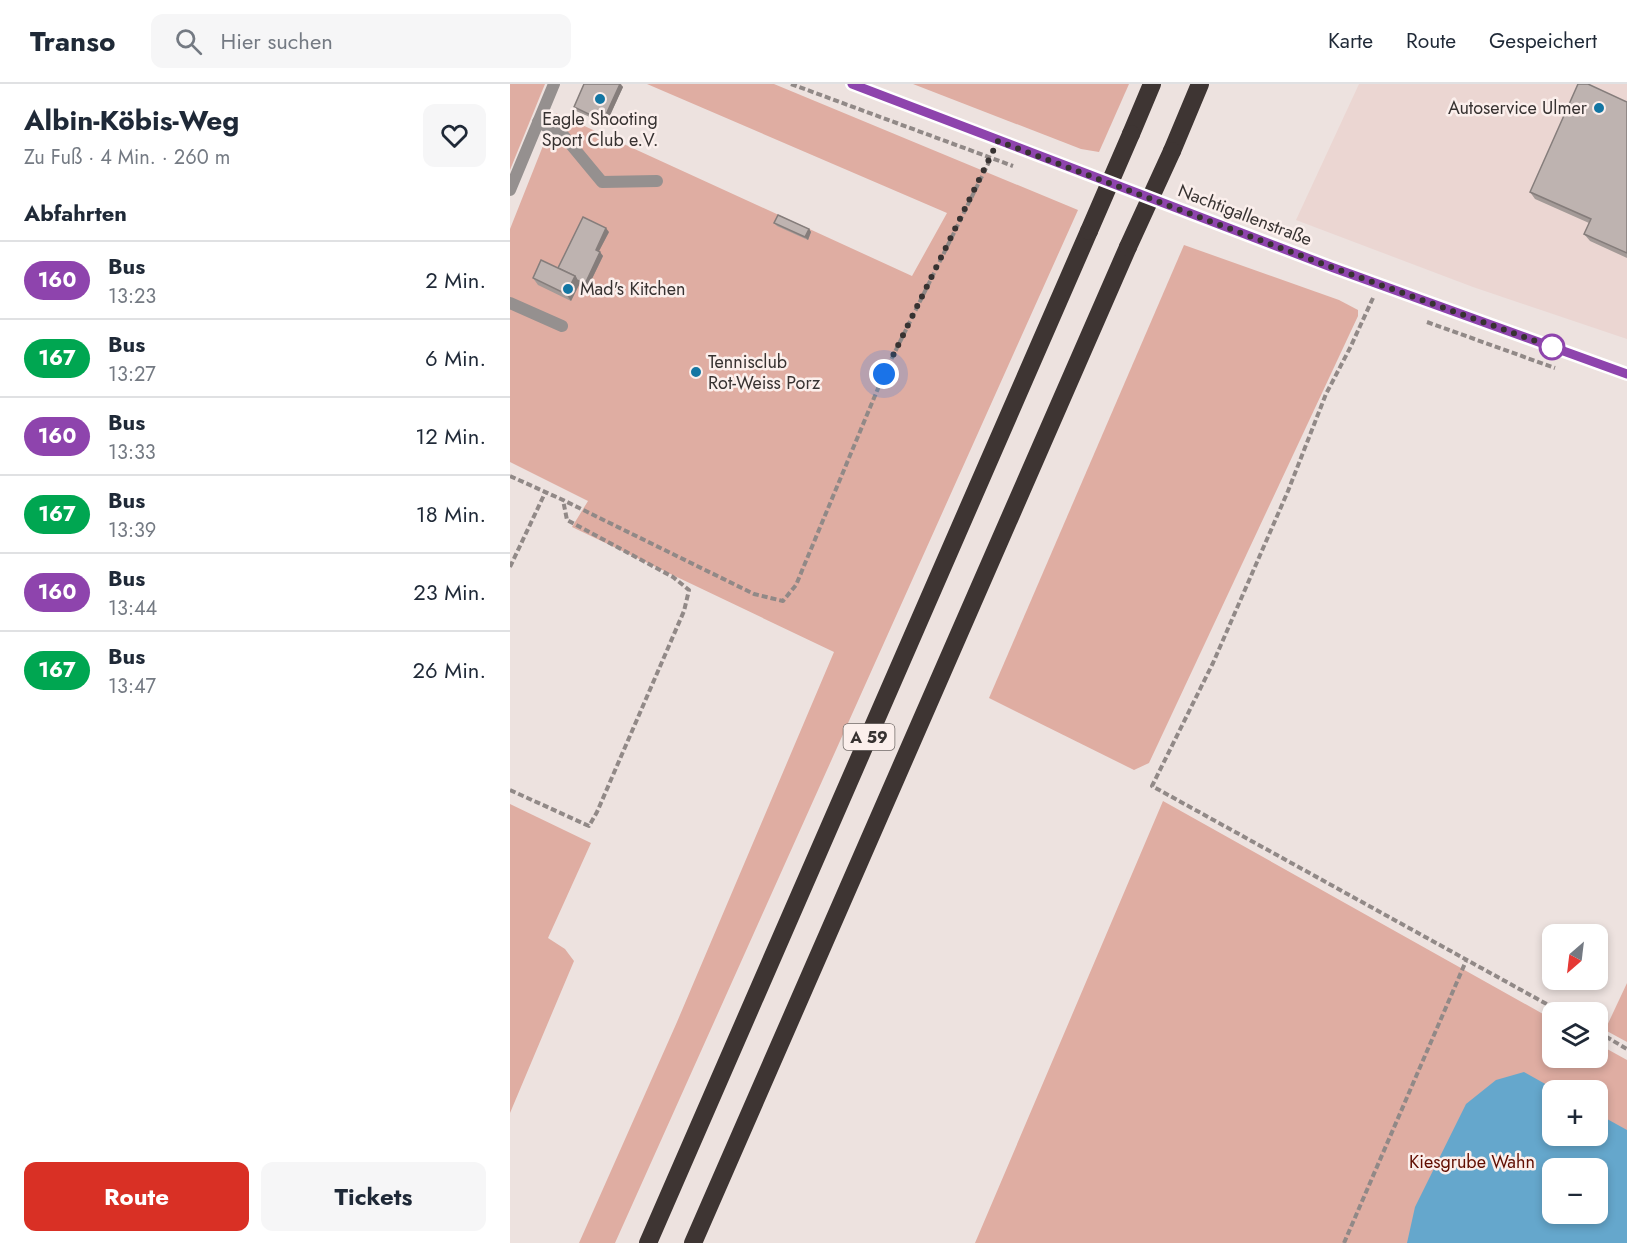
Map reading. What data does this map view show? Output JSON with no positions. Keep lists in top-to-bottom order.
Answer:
{
  "streets": {
    "highway": ["A 59"],
    "street": ["Nachtigallenstraße"]
  },
  "parks": ["Kiesgrube Wahn"],
  "places": [
    "Eagle Shooting Sport Club e.V.",
    "Autoservice Ulmer",
    "Mad's Kitchen",
    "Tennisclub Rot-Weiss Porz"
  ],
  "lines": ["bus line 160"],
  "north": "bottom left",
  "page": {
    "header": "Transo",
    "search": "Hier suchen",
    "nav": ["Karte", "Route", "Gespeichert"],
    "heading": [
      ["Albin-Köbis-Weg", "Zu Fuß · 4 Min. · 260 m"],
      "Abfahrten"
    ],
    "list": [
      {
        "mark": "160",
        "name": "Bus",
        "note": "13:23",
        "value": "2 Min."
      },
      {
        "mark": "167",
        "name": "Bus",
        "note": "13:27",
        "value": "6 Min."
      },
      {
        "mark": "160",
        "name": "Bus",
        "note": "13:33",
        "value": "12 Min."
      },
      {
        "mark": "167",
        "name": "Bus",
        "note": "13:39",
        "value": "18 Min."
      },
      {
        "mark": "160",
        "name": "Bus",
        "note": "13:44",
        "value": "23 Min."
      },
      {
        "mark": "167",
        "name": "Bus",
        "note": "13:47",
        "value": "26 Min."
      }
    ],
    "map_buttons": ["+", "−"],
    "buttons": ["Route", "Tickets"]
  }
}
